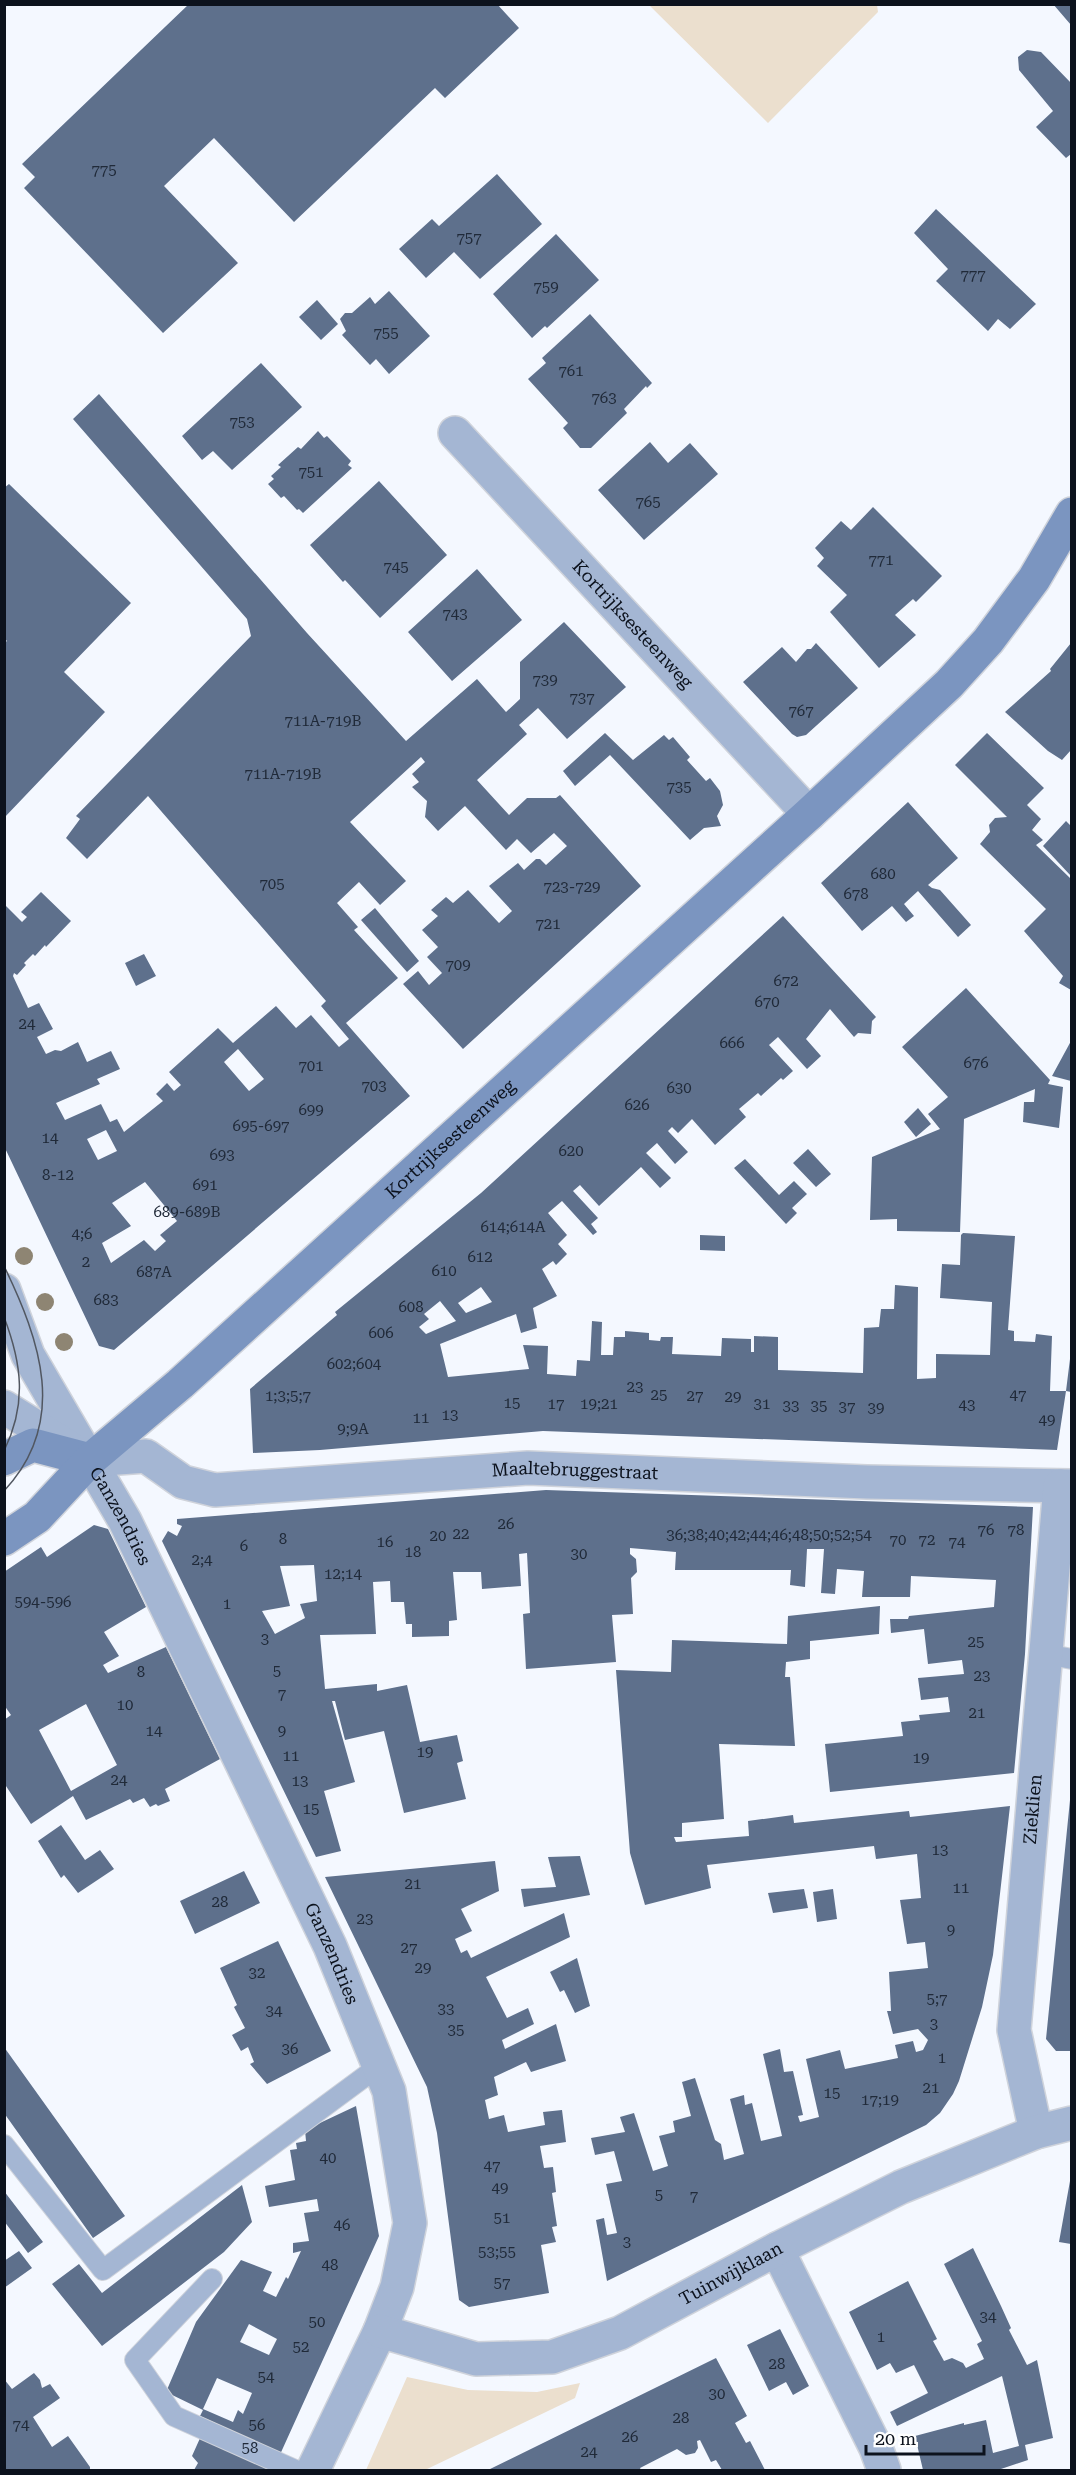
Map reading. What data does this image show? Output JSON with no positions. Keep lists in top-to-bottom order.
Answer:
{
  "streets": {
    "main road": ["Kortrijksesteenweg"],
    "street": [
      "Maaltebruggestraat",
      "Ganzendries",
      "Zieklien",
      "Tuinwijklaan"
    ]
  },
  "crossings": [
    ["Kortrijksesteenweg", "Maaltebruggestraat"],
    ["Kortrijksesteenweg", "Ganzendries"],
    ["Maaltebruggestraat", "Ganzendries"],
    ["Maaltebruggestraat", "Zieklien"],
    ["Ganzendries", "Tuinwijklaan"],
    ["Zieklien", "Tuinwijklaan"]
  ],
  "house_numbers": [
    "775",
    "757",
    "777",
    "759",
    "755",
    "761",
    "763",
    "753",
    "751",
    "765",
    "771",
    "745",
    "743",
    "739",
    "737",
    "767",
    "711A-719B",
    "711A-719B",
    "735",
    "680",
    "705",
    "723-729",
    "678",
    "721",
    "709",
    "672",
    "670",
    "24",
    "666",
    "676",
    "701",
    "703",
    "630",
    "626",
    "699",
    "695-697",
    "14",
    "620",
    "693",
    "8-12",
    "691",
    "689-689B",
    "614;614A",
    "4;6",
    "612",
    "2",
    "610",
    "687A",
    "683",
    "608",
    "606",
    "602;604",
    "23",
    "25",
    "47",
    "1;3;5;7",
    "27",
    "29",
    "15",
    "17",
    "19;21",
    "31",
    "43",
    "33",
    "35",
    "37",
    "39",
    "13",
    "11",
    "49",
    "9;9A",
    "26",
    "76",
    "78",
    "22",
    "36;38;40;42;44;46;48;50;52;54",
    "20",
    "8",
    "70",
    "72",
    "16",
    "74",
    "6",
    "18",
    "30",
    "2;4",
    "12;14",
    "594-596",
    "1",
    "3",
    "25",
    "5",
    "8",
    "23",
    "7",
    "10",
    "21",
    "14",
    "9",
    "19",
    "11",
    "19",
    "24",
    "13",
    "15",
    "13",
    "21",
    "11",
    "28",
    "23",
    "9",
    "27",
    "29",
    "32",
    "5;7",
    "33",
    "34",
    "3",
    "35",
    "36",
    "1",
    "21",
    "15",
    "17;19",
    "40",
    "47",
    "49",
    "5",
    "7",
    "51",
    "46",
    "3",
    "53;55",
    "48",
    "57",
    "34",
    "50",
    "1",
    "52",
    "28",
    "54",
    "30",
    "28",
    "74",
    "56",
    "26",
    "58",
    "24"
  ],
  "scale_bar": "20 m"
}
